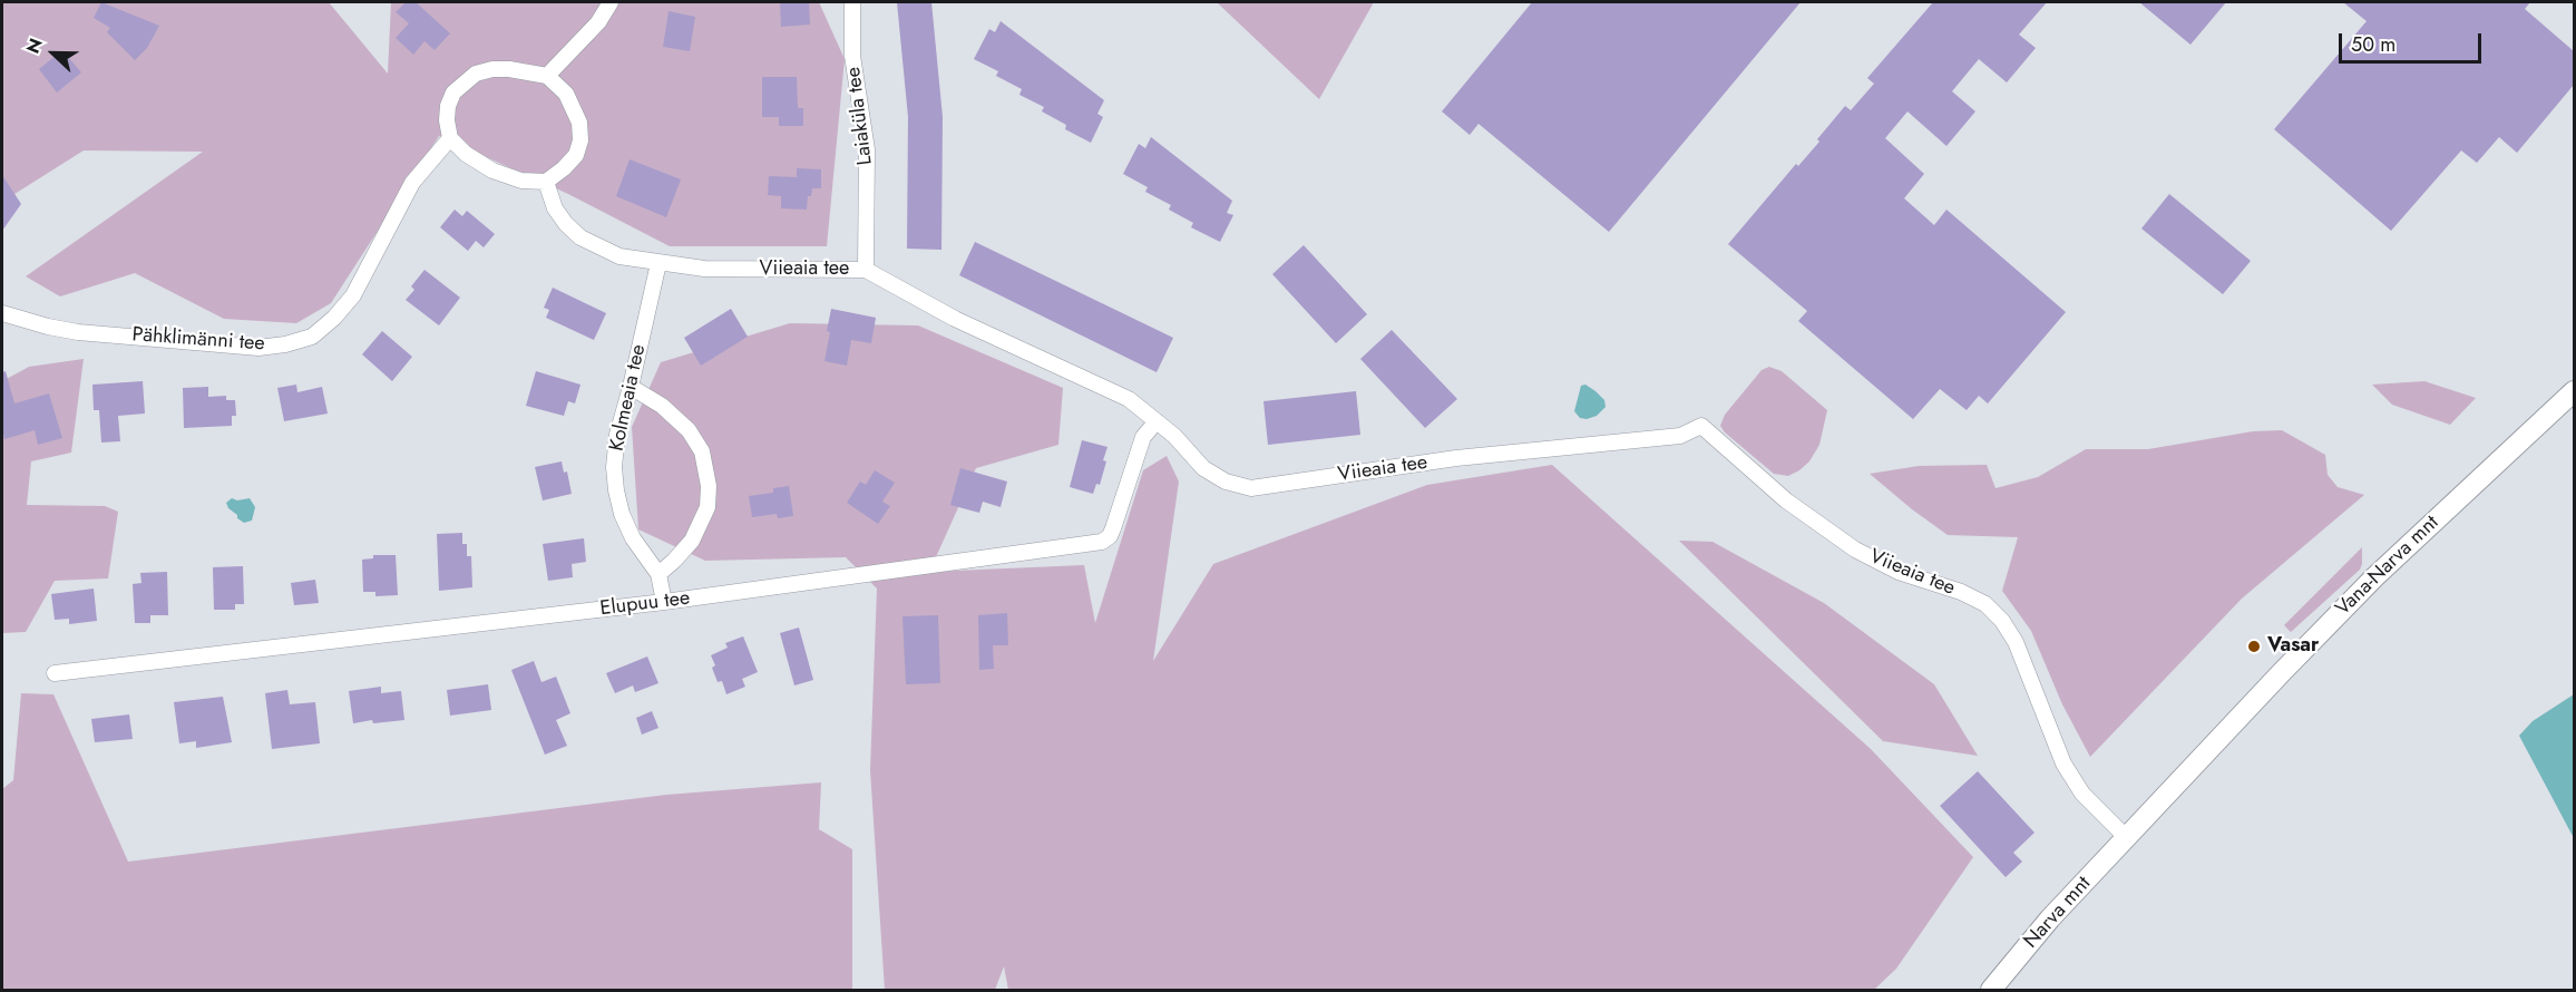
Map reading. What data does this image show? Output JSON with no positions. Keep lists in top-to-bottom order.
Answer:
{
  "streets": {
    "main road": ["Vana-Narva mnt", "Narva mnt"],
    "street": [
      "Laiaküla tee",
      "Viieaia tee",
      "Pähklimänni tee",
      "Kolmeaia tee",
      "Elupuu tee"
    ]
  },
  "crossings": [
    ["Laiaküla tee", "Viieaia tee"],
    ["Viieaia tee", "Pähklimänni tee"],
    ["Viieaia tee", "Kolmeaia tee"],
    ["Viieaia tee", "Vana-Narva mnt"],
    ["Viieaia tee", "Elupuu tee"],
    ["Viieaia tee", "Narva mnt"],
    ["Kolmeaia tee", "Elupuu tee"],
    ["Vana-Narva mnt", "Narva mnt"]
  ],
  "places": ["Vasar"],
  "scale_bar": "50 m",
  "north": "left"
}
